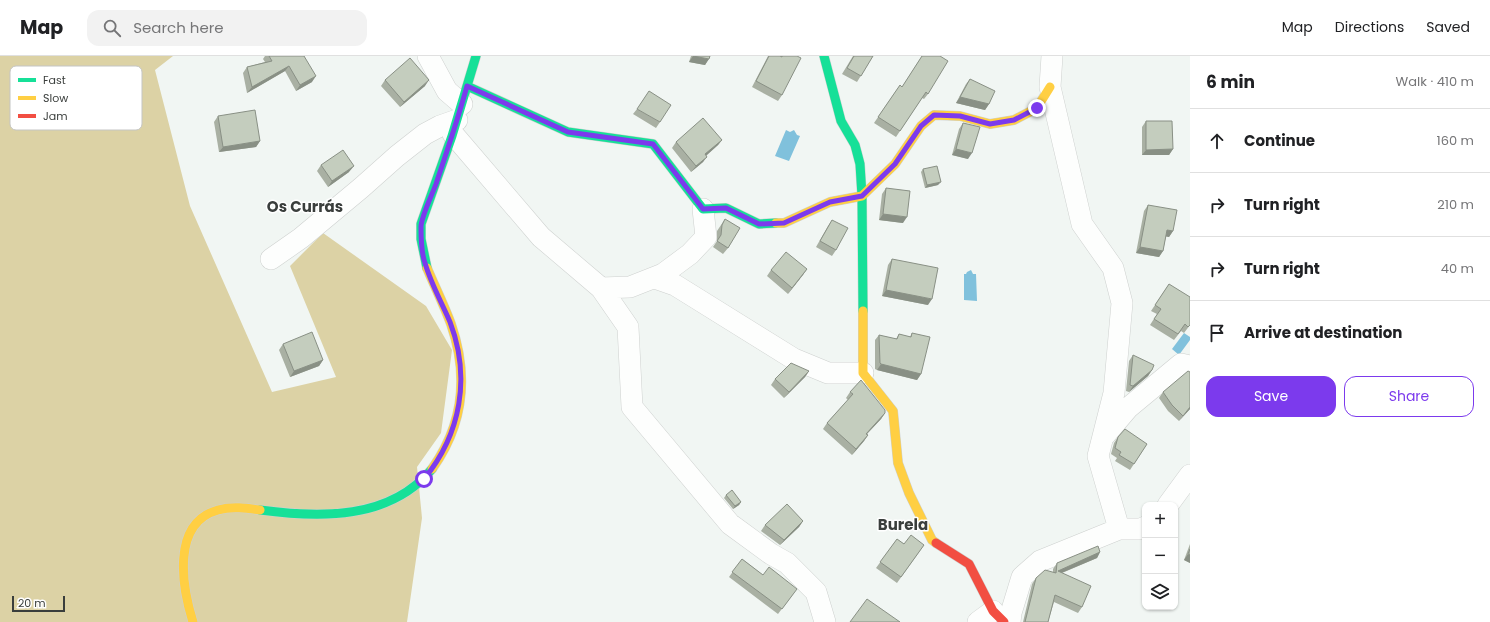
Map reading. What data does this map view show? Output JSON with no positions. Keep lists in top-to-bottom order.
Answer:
{
  "districts": ["Os Currás", "Burela"],
  "legend": ["Fast", "Slow", "Jam"],
  "scale_bar": "20 m",
  "page": {
    "header": "Map",
    "search": "Search here",
    "nav": ["Map", "Directions", "Saved"],
    "heading": ["6 min", "Walk · 410 m"],
    "list": [
      ["Continue", "160 m"],
      ["Turn right", "210 m"],
      ["Turn right", "40 m"],
      "Arrive at destination"
    ],
    "buttons": ["Save", "Share"],
    "map_buttons": ["+", "−"],
    "scale": "20 m"
  }
}
